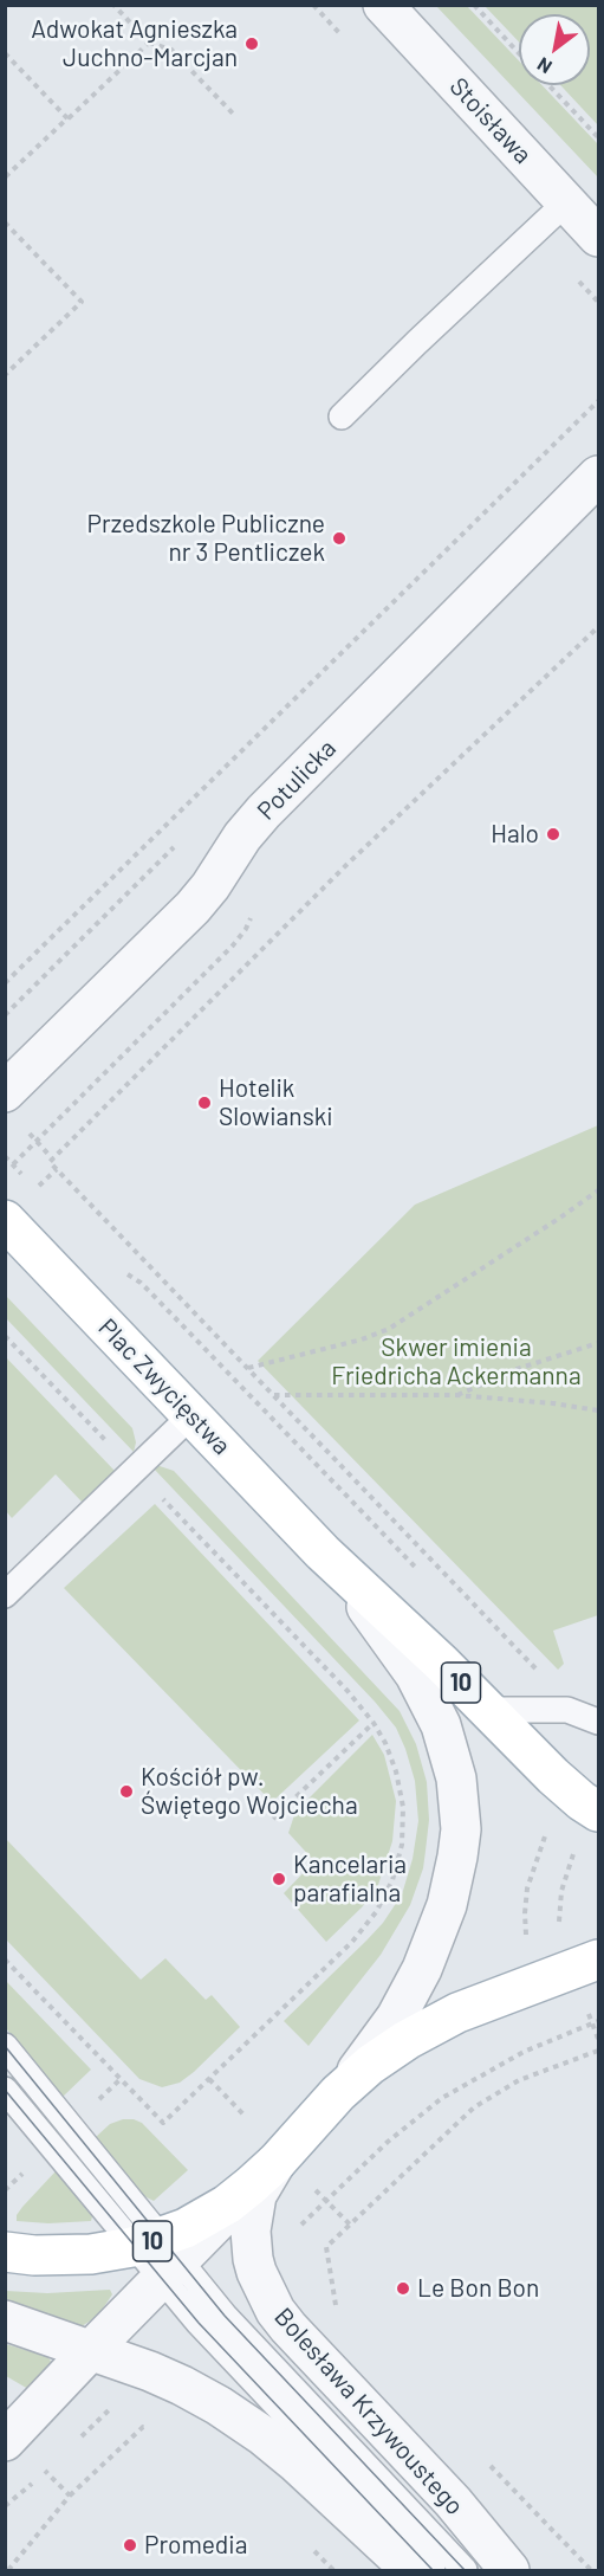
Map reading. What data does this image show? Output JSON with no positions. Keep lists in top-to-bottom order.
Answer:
{
  "streets": {
    "main road": ["Plac Zwycięstwa", "10"],
    "street": ["Stoisława", "Potulicka", "Bolesława Krzywoustego"]
  },
  "crossings": [
    ["Plac Zwycięstwa", "Bolesława Krzywoustego"]
  ],
  "parks": ["Skwer imienia Friedricha Ackermanna"],
  "places": [
    "Adwokat Agnieszka Juchno-Marcjan",
    "Przedszkole Publiczne nr 3 Pentliczek",
    "Halo",
    "Hotelik Slowianski",
    "Kościół pw. Świętego Wojciecha",
    "Kancelaria parafialna",
    "Le Bon Bon",
    "Promedia"
  ],
  "north": "bottom left"
}
